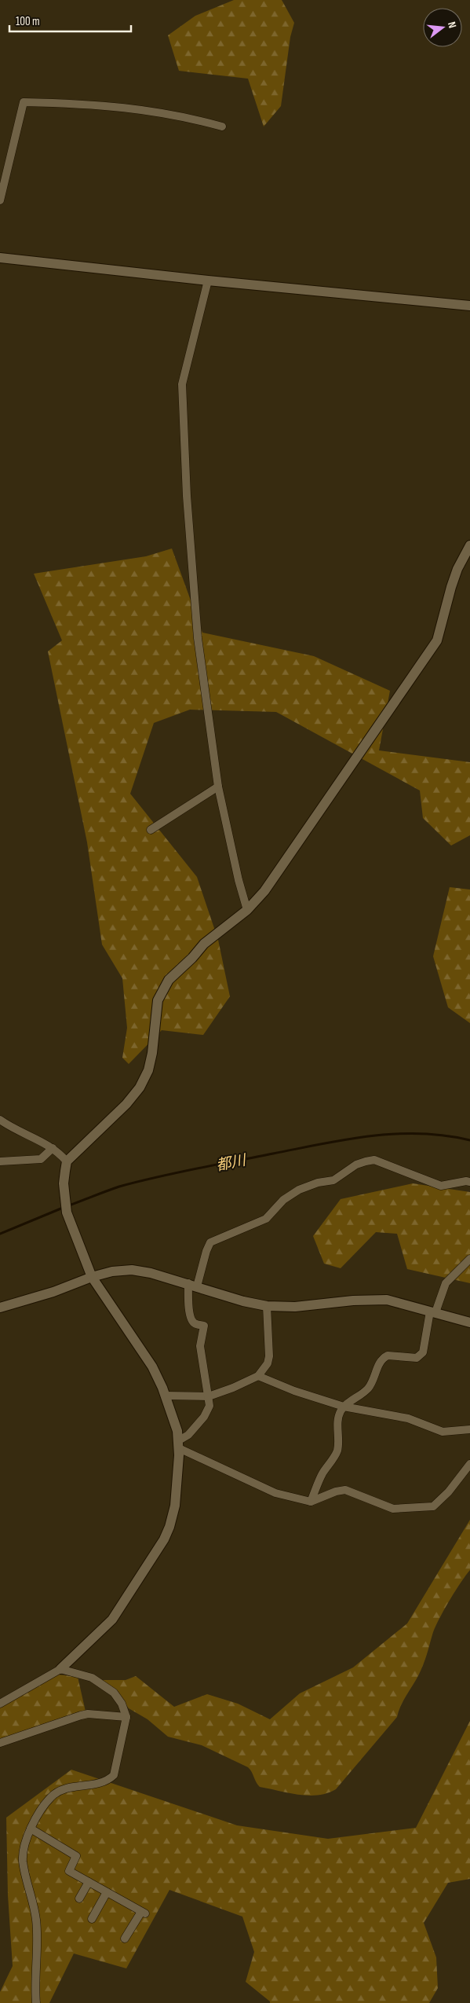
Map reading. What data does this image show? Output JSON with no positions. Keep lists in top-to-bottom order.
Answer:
{
  "water": ["都川"],
  "scale_bar": "100 m",
  "north": "right"
}
